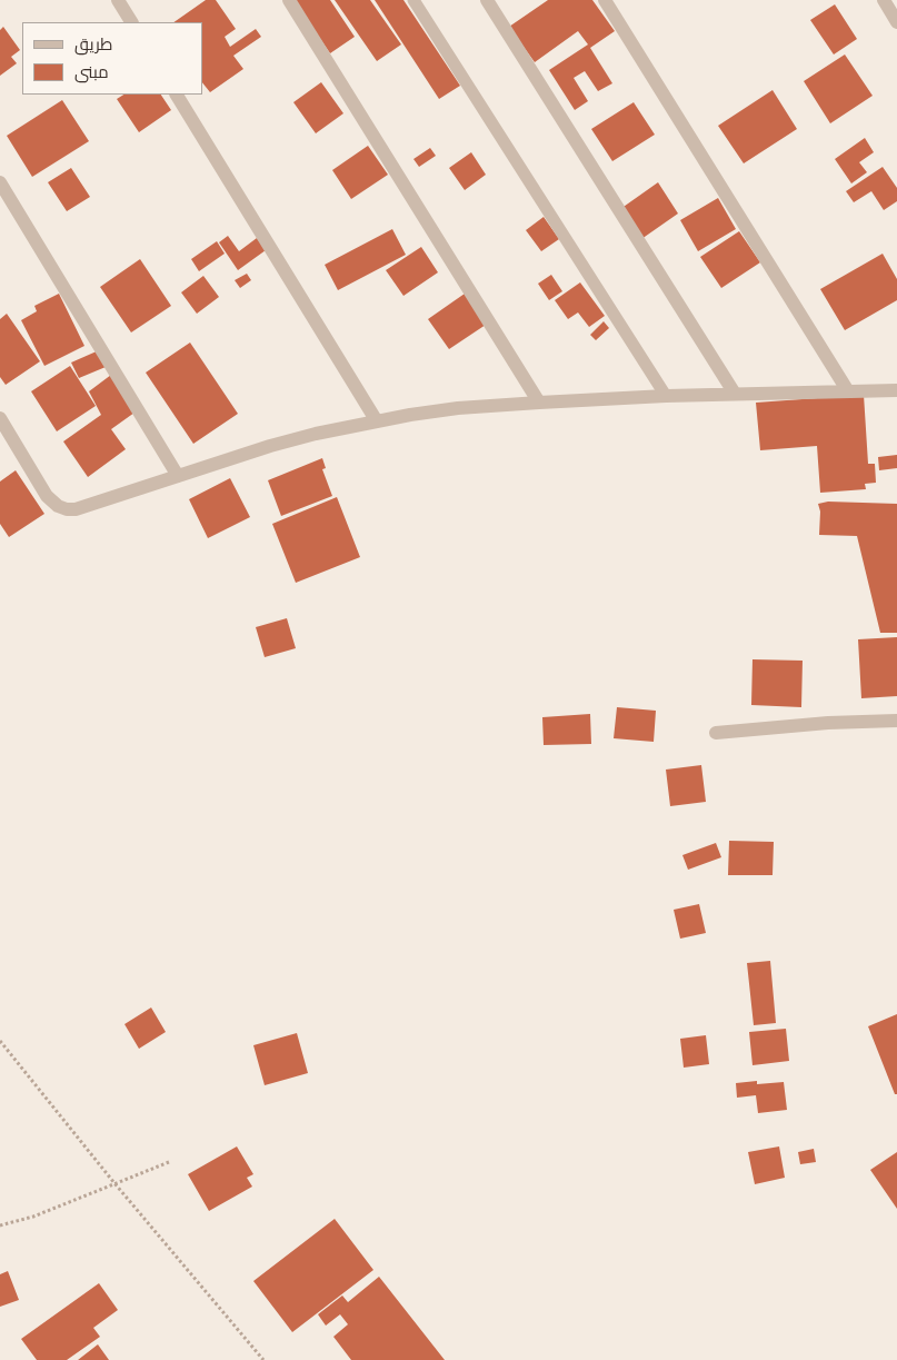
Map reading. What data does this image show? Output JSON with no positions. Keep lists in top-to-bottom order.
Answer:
{
  "legend": ["طريق", "مبنى"]
}
